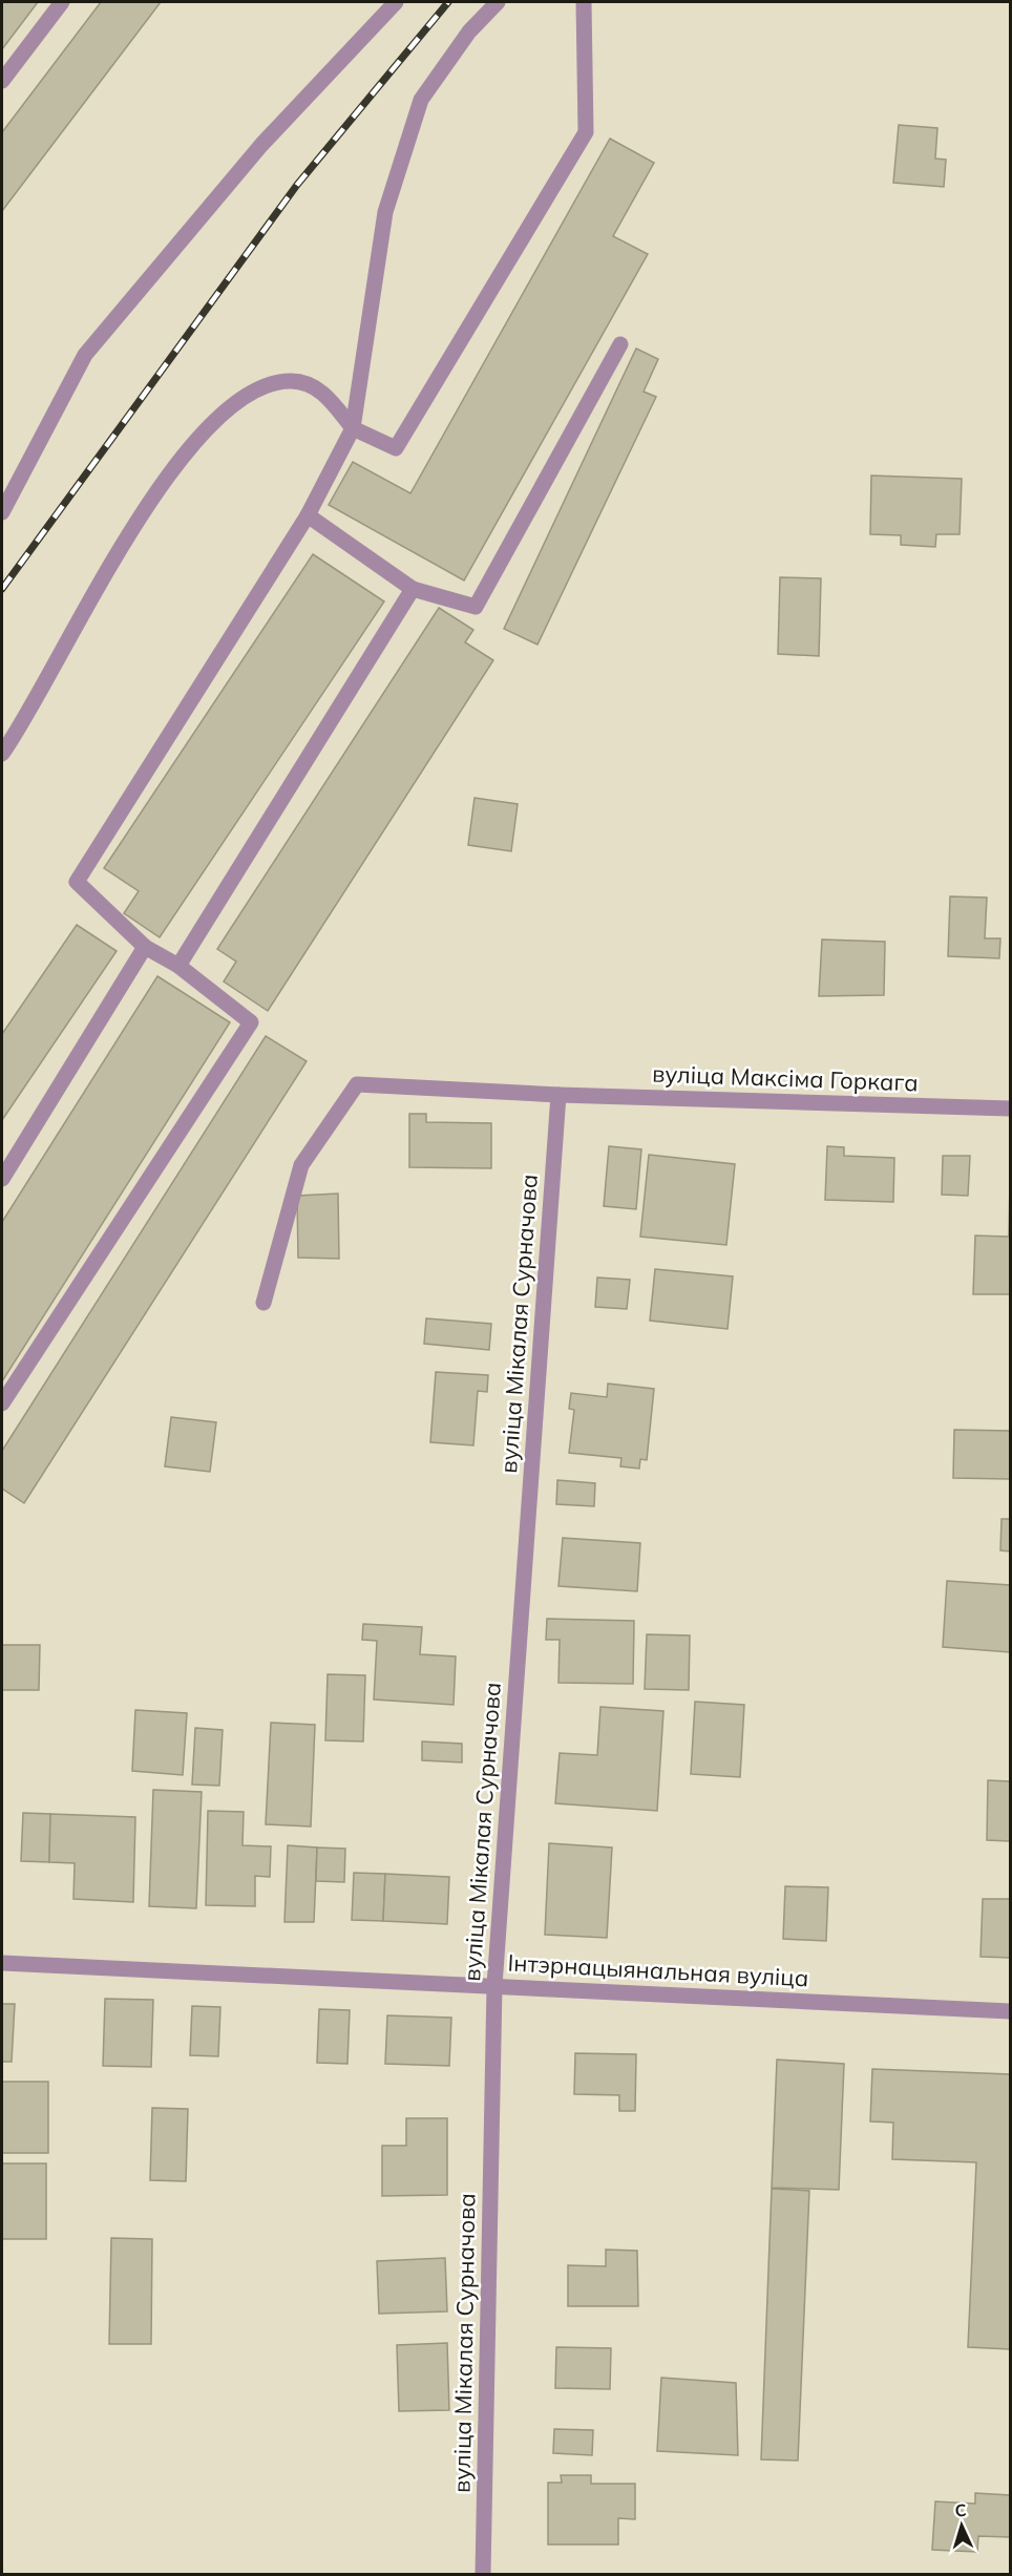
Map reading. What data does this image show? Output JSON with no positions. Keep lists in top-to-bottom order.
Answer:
{
  "streets": {
    "street": ["вуліца Максіма Горкага", "вуліца Мікалая Сурначова", "Інтэрнацыянальная вуліца"]
  },
  "crossings": [
    ["вуліца Максіма Горкага", "вуліца Мікалая Сурначова"],
    ["вуліца Мікалая Сурначова", "Інтэрнацыянальная вуліца"]
  ],
  "north": "top"
}
